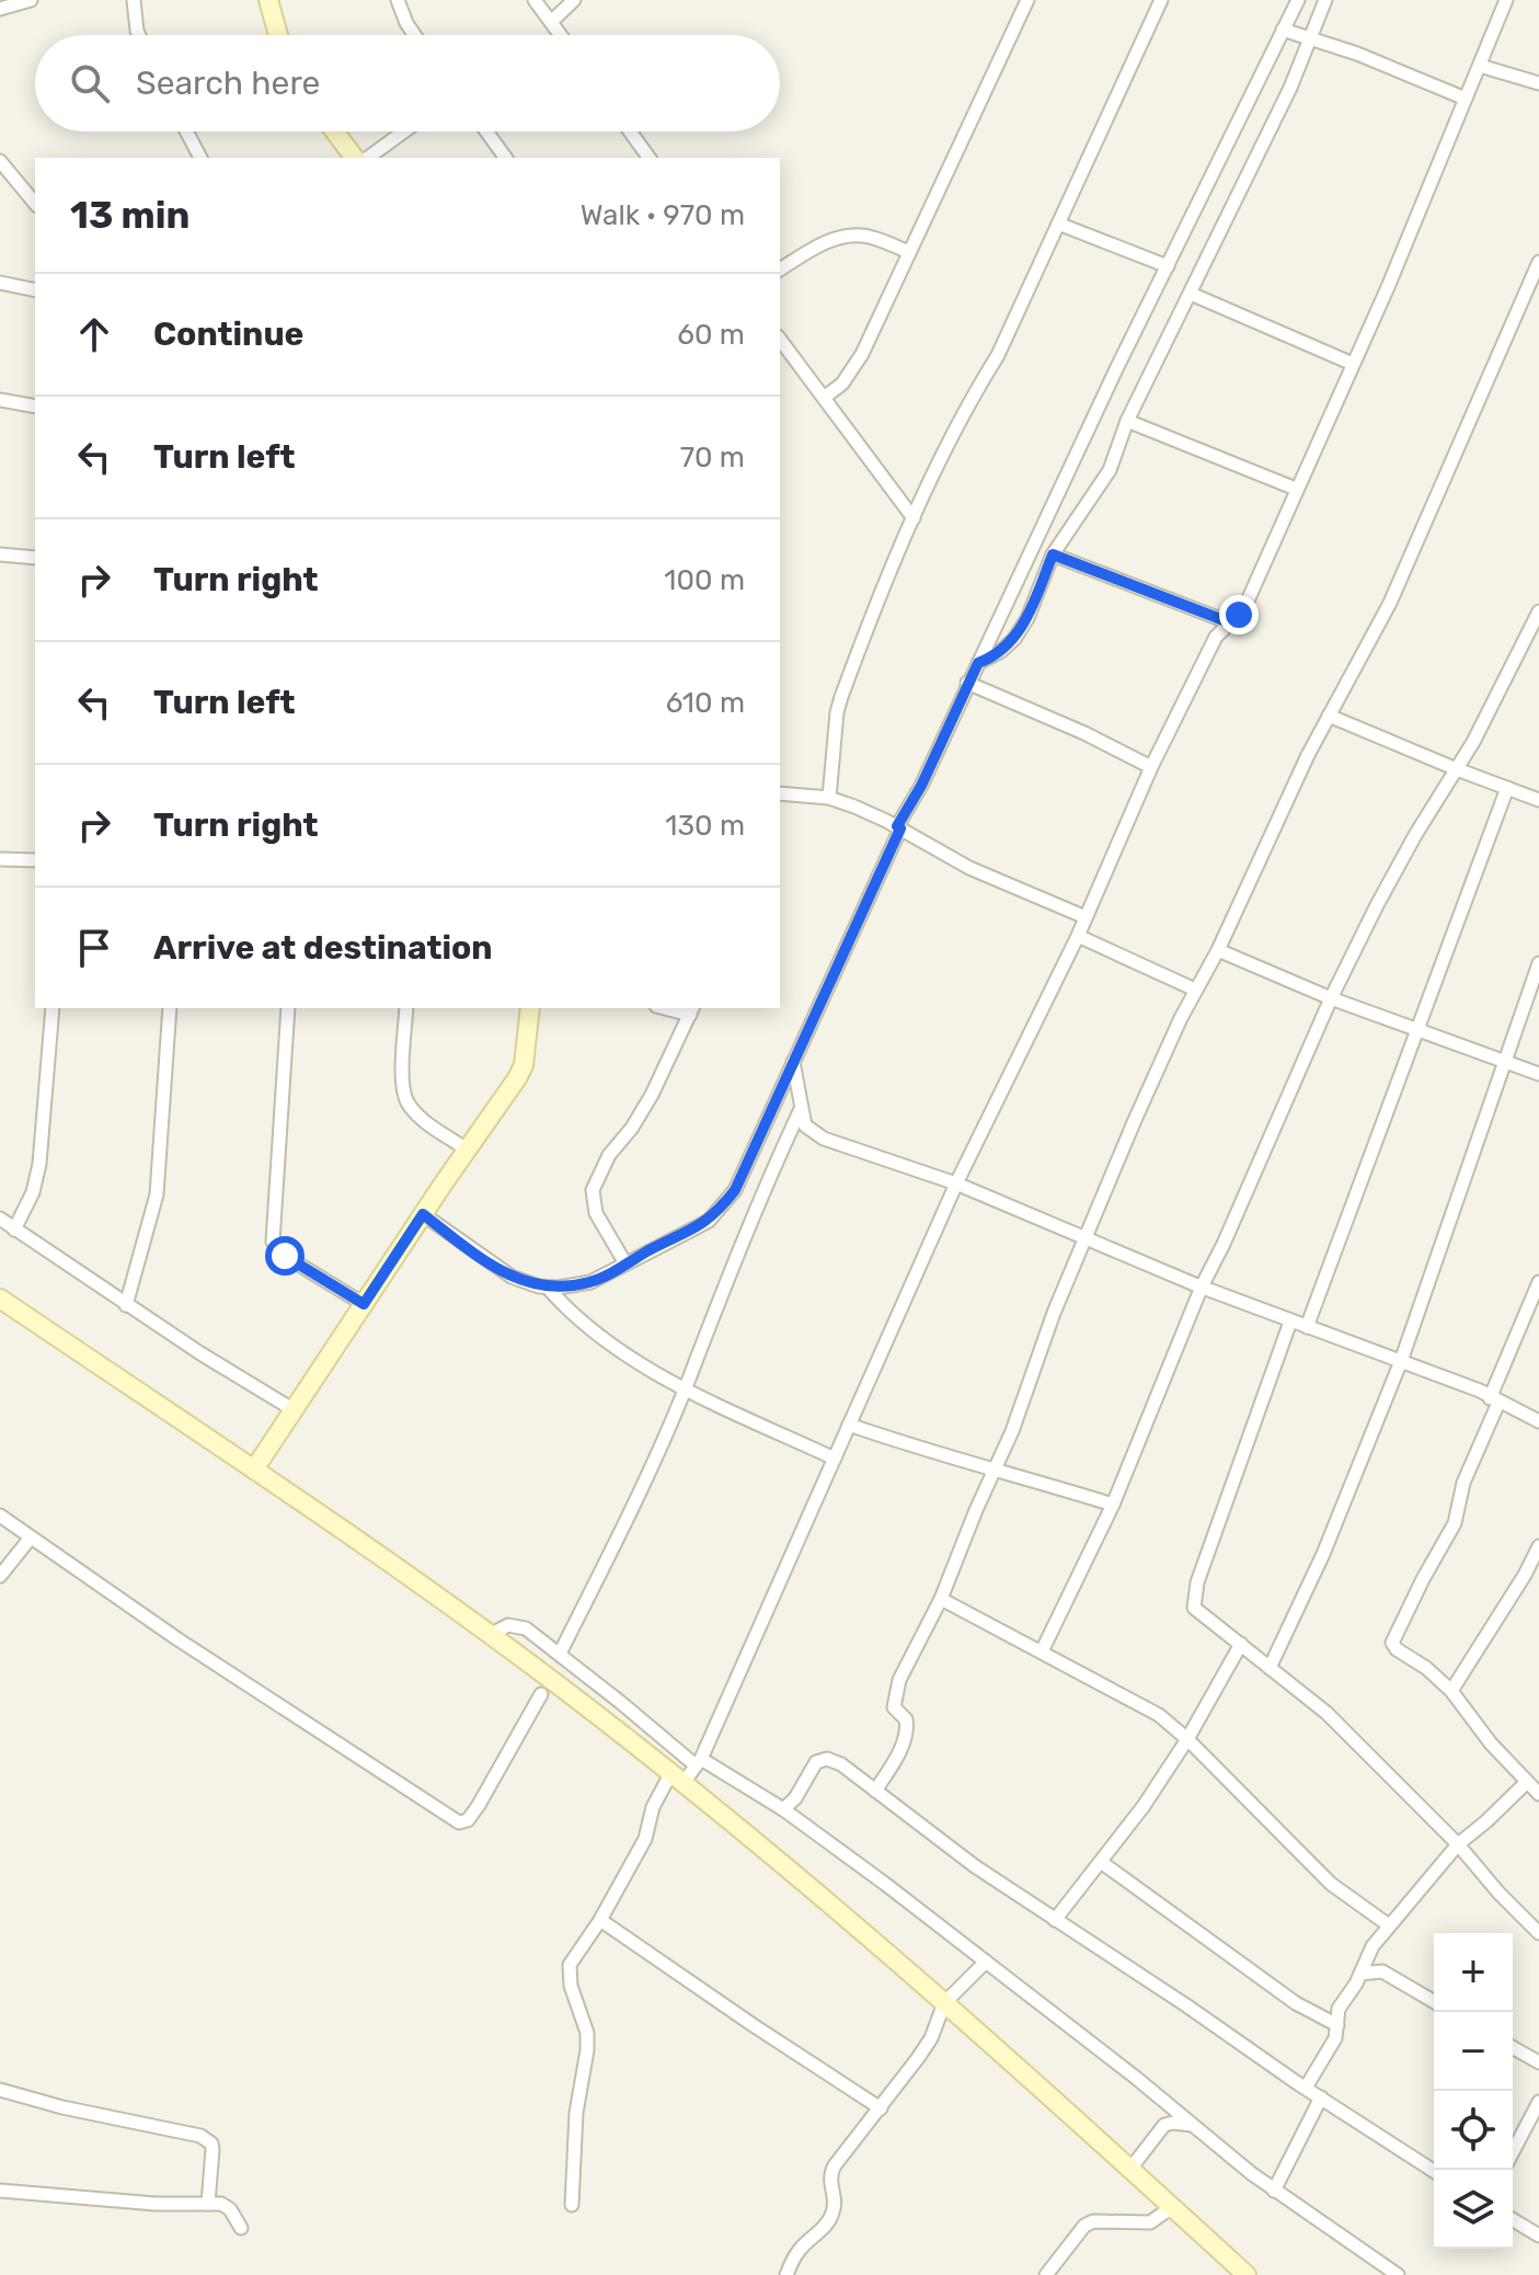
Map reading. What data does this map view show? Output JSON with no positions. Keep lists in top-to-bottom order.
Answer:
{
  "page": {
    "search": "Search here",
    "heading": ["13 min", "Walk · 970 m"],
    "list": [
      ["Continue", "60 m"],
      ["Turn left", "70 m"],
      ["Turn right", "100 m"],
      ["Turn left", "610 m"],
      ["Turn right", "130 m"],
      "Arrive at destination"
    ],
    "map_buttons": ["+", "−"]
  }
}
